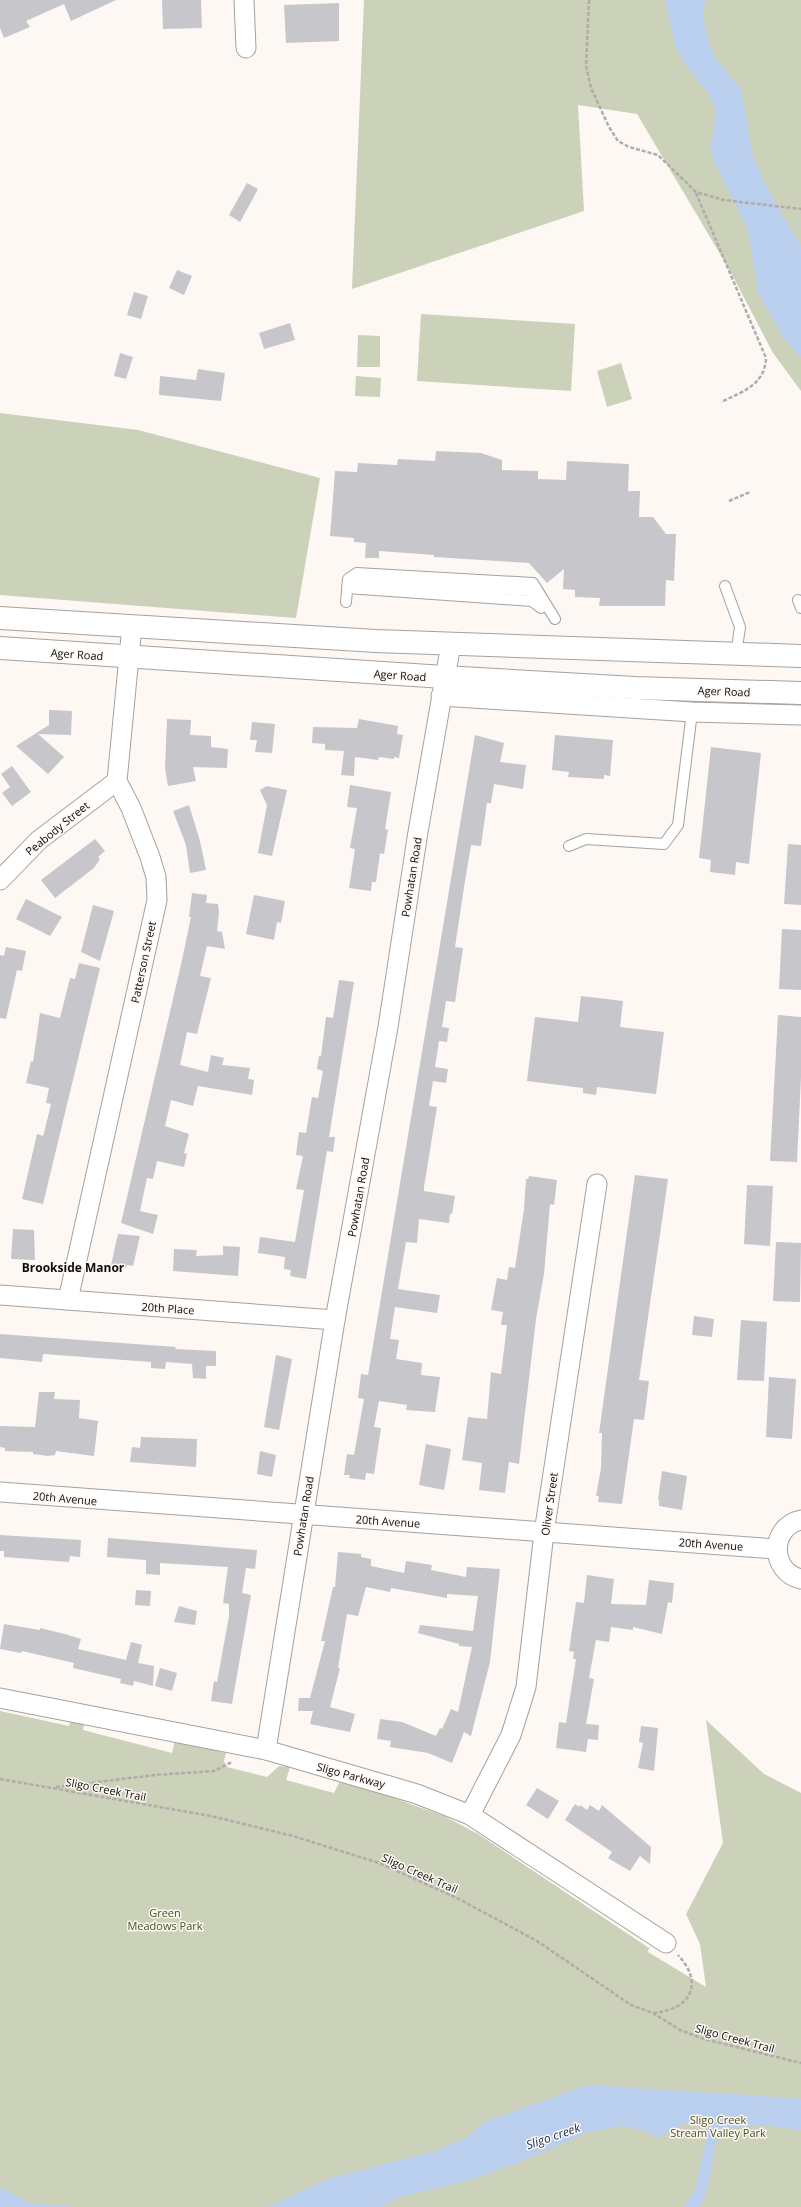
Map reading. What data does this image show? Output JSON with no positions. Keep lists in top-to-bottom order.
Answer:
{
  "streets": {
    "main road": ["Ager Road"],
    "street": [
      "Peabody Street",
      "Powhatan Road",
      "Patterson Street",
      "20th Place",
      "20th Avenue",
      "Oliver Street",
      "Sligo Parkway"
    ],
    "path": ["Sligo Creek Trail"]
  },
  "crossings": [
    ["Ager Road", "Powhatan Road"],
    ["Peabody Street", "Patterson Street"],
    ["Powhatan Road", "20th Place"],
    ["Powhatan Road", "20th Avenue"],
    ["Powhatan Road", "Sligo Parkway"],
    ["Patterson Street", "20th Place"],
    ["20th Avenue", "Oliver Street"],
    ["Oliver Street", "Sligo Parkway"]
  ],
  "districts": ["Brookside Manor"],
  "water": ["Sligo creek"],
  "parks": ["Green Meadows Park", "Sligo Creek Stream Valley Park"]
}
